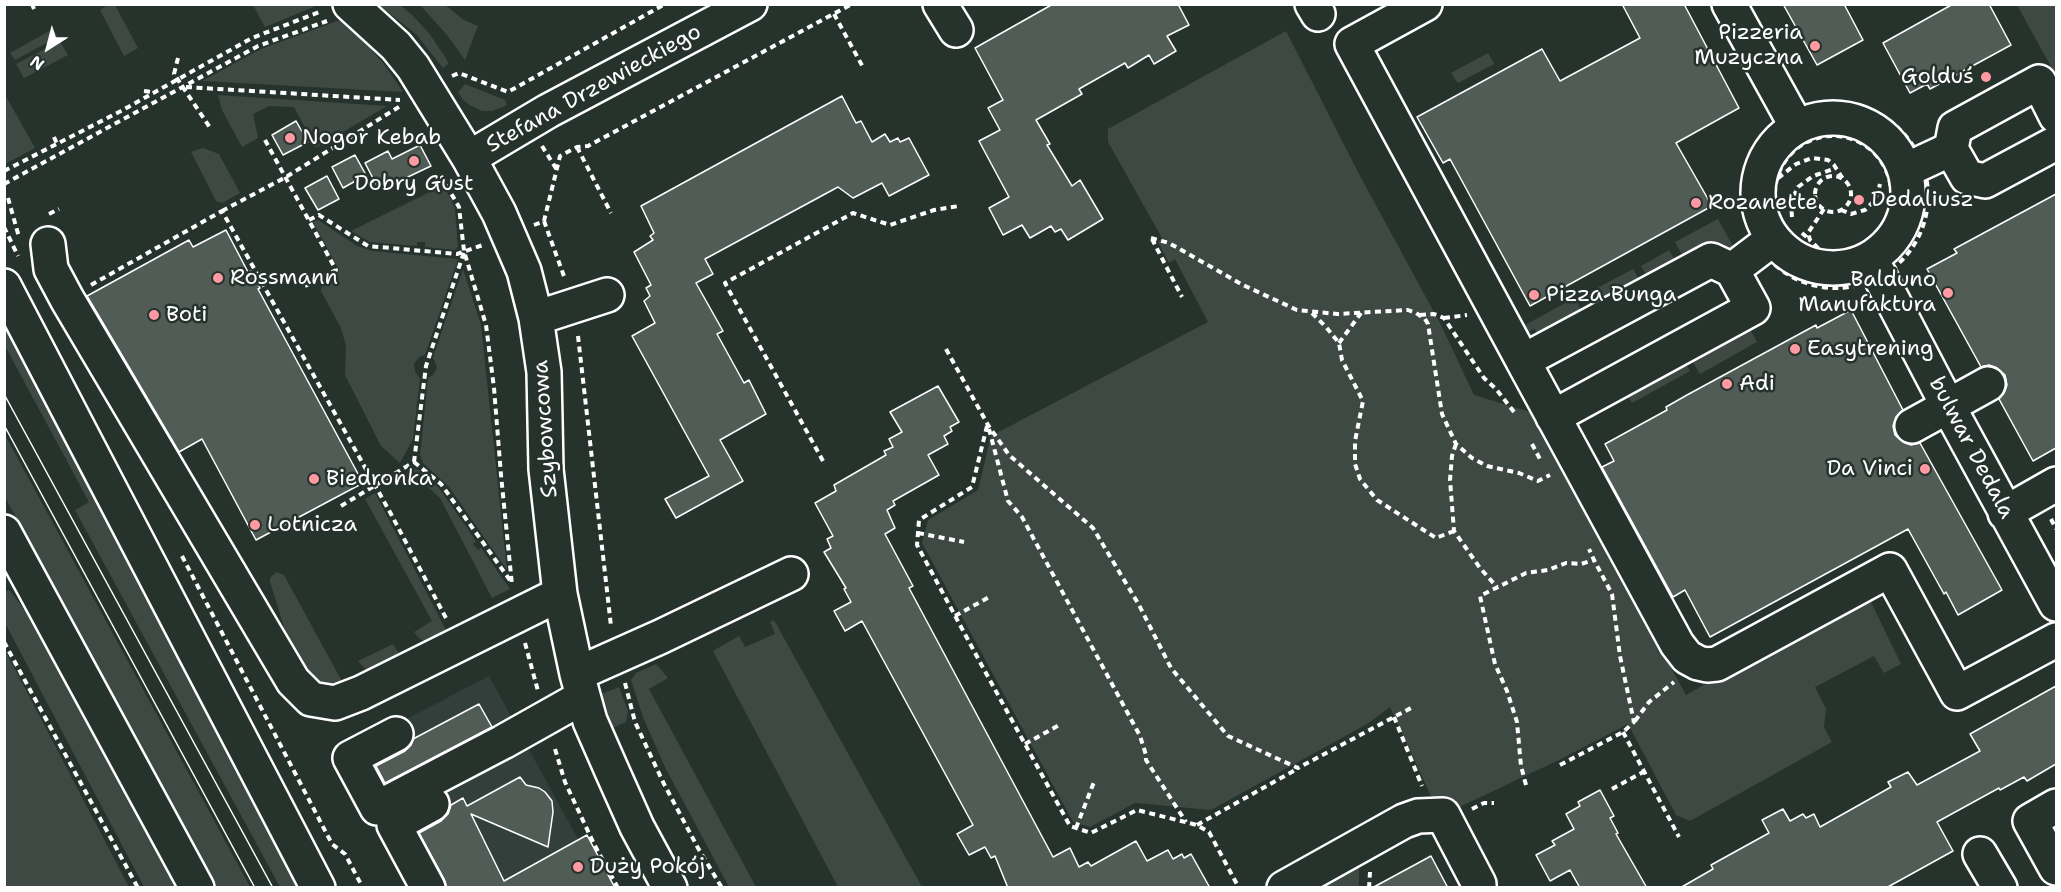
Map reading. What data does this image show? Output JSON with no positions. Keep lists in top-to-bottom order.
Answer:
{
  "streets": {
    "street": ["Stefana Drzewieckiego", "Szybowcowa", "bulwar Dedala"]
  },
  "crossings": [
    ["Stefana Drzewieckiego", "Szybowcowa"]
  ],
  "places": [
    "Pizzeria Muzyczna",
    "Golduś",
    "Nogor Kebab",
    "Dobry Gust",
    "Dedaliusz",
    "Rozanette",
    "Rossmann",
    "Balduno Manufaktura",
    "Pizza Bunga",
    "Boti",
    "Easytrening",
    "Adi",
    "Da Vinci",
    "Biedronka",
    "Lotnicza",
    "Duży Pokój"
  ],
  "north": "bottom left"
}
